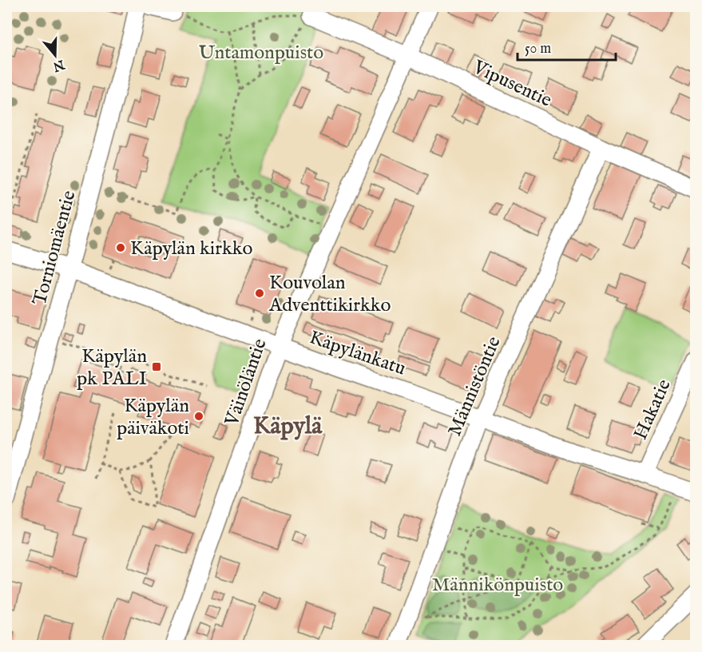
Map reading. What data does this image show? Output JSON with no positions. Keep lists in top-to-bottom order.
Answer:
{
  "streets": {
    "street": [
      "Vipusentie",
      "Torniomäentie",
      "Käpylänkatu",
      "Väinöläntie",
      "Männistöntie",
      "Hakatie"
    ]
  },
  "crossings": [
    ["Vipusentie", "Väinöläntie"],
    ["Vipusentie", "Männistöntie"],
    ["Torniomäentie", "Käpylänkatu"],
    ["Käpylänkatu", "Väinöläntie"],
    ["Käpylänkatu", "Männistöntie"],
    ["Käpylänkatu", "Hakatie"]
  ],
  "districts": ["Käpylä"],
  "parks": ["Untamonpuisto", "Männikönpuisto"],
  "places": {
    "other": ["Käpylän kirkko", "Kouvolan Adventtikirkko", "Käpylän päiväkoti"],
    "transit": ["Käpylän pk PALI"]
  },
  "scale_bar": "50 m",
  "north": "bottom"
}
